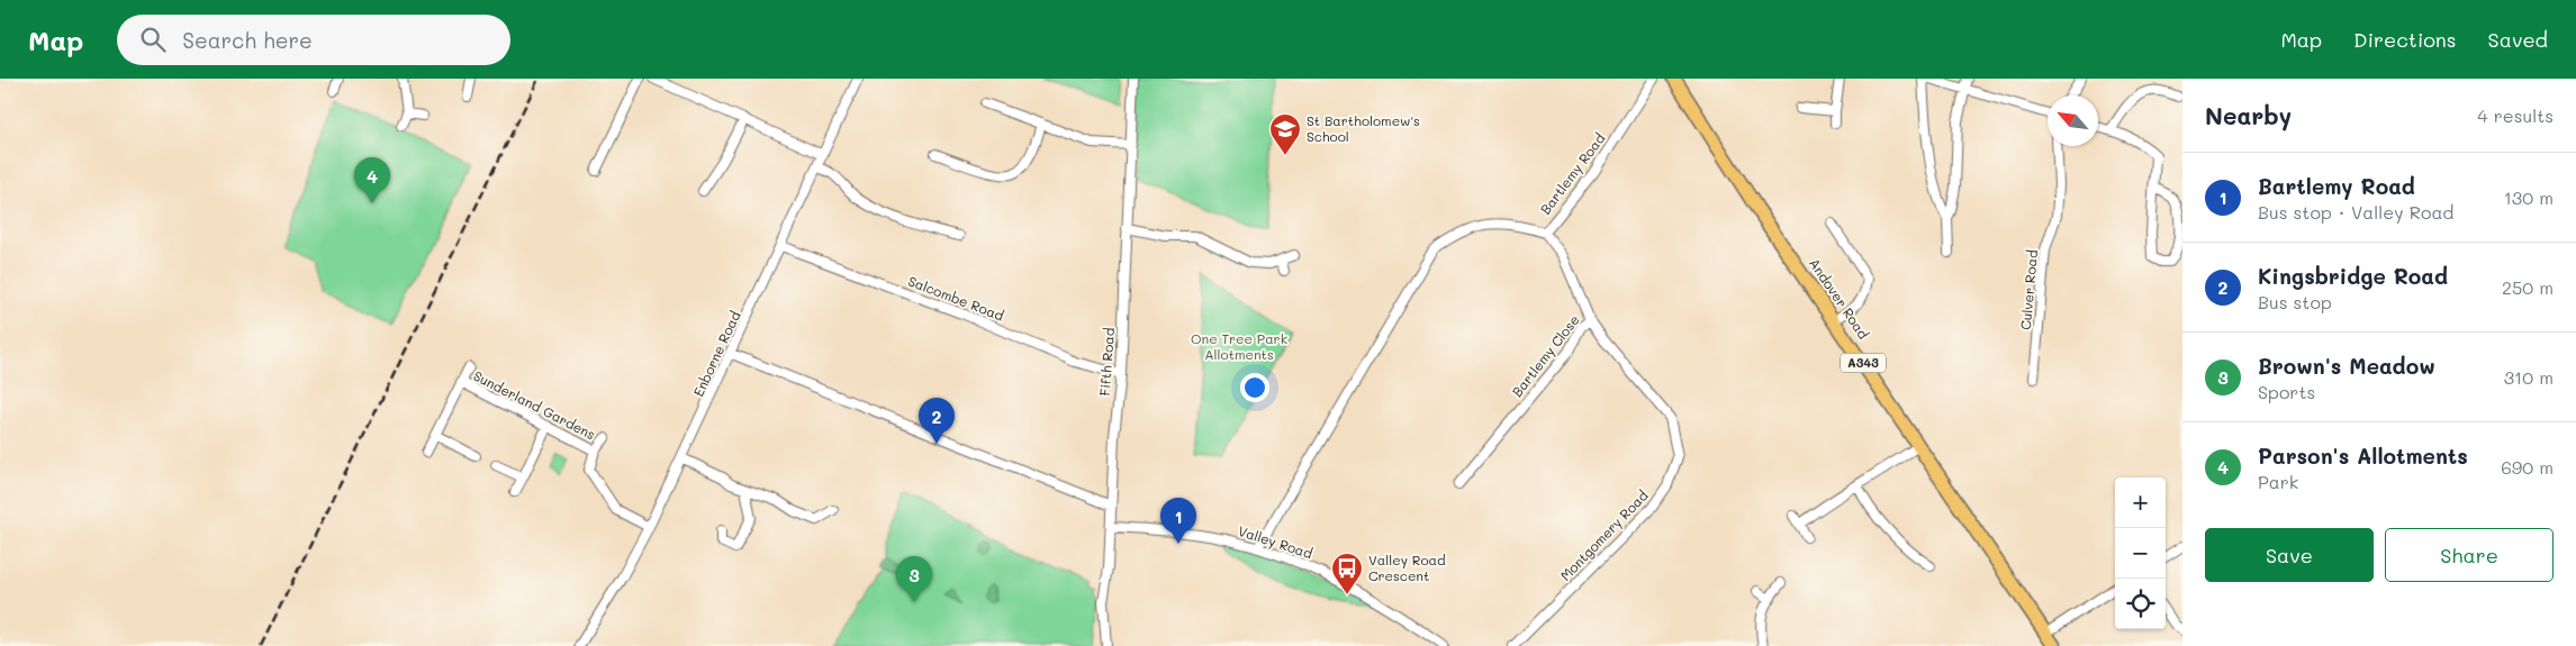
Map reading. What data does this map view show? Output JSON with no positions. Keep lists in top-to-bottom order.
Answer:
{
  "streets": {
    "main road": ["Andover Road", "A343"],
    "street": [
      "Bartlemy Road",
      "Culver Road",
      "Salcombe Road",
      "Enborne Road",
      "Bartlemy Close",
      "Fifth Road",
      "Sunderland Gardens",
      "Montgomery Road",
      "Valley Road"
    ]
  },
  "crossings": [
    ["Bartlemy Road", "Bartlemy Close"],
    ["Bartlemy Road", "Valley Road"],
    ["Salcombe Road", "Enborne Road"],
    ["Salcombe Road", "Fifth Road"],
    ["Enborne Road", "Sunderland Gardens"],
    ["Bartlemy Close", "Montgomery Road"],
    ["Fifth Road", "Valley Road"]
  ],
  "parks": ["One Tree Park Allotments"],
  "places": {
    "school or university": ["St Bartholomew's School"],
    "bus stop": ["Valley Road Crescent"]
  },
  "north": "top left",
  "page": {
    "header": "Map",
    "search": "Search here",
    "nav": ["Map", "Directions", "Saved"],
    "heading": ["Nearby", "4 results"],
    "list": [
      {
        "mark": "1",
        "name": "Bartlemy Road",
        "note": "Bus stop · Valley Road",
        "value": "130 m"
      },
      {
        "mark": "2",
        "name": "Kingsbridge Road",
        "note": "Bus stop",
        "value": "250 m"
      },
      {
        "mark": "3",
        "name": "Brown's Meadow",
        "note": "Sports",
        "value": "310 m"
      },
      {
        "mark": "4",
        "name": "Parson's Allotments",
        "note": "Park",
        "value": "690 m"
      }
    ],
    "pins": [
      "4",
      "2",
      "1",
      "3"
    ],
    "map_buttons": ["+", "−"],
    "buttons": ["Save", "Share"]
  }
}
